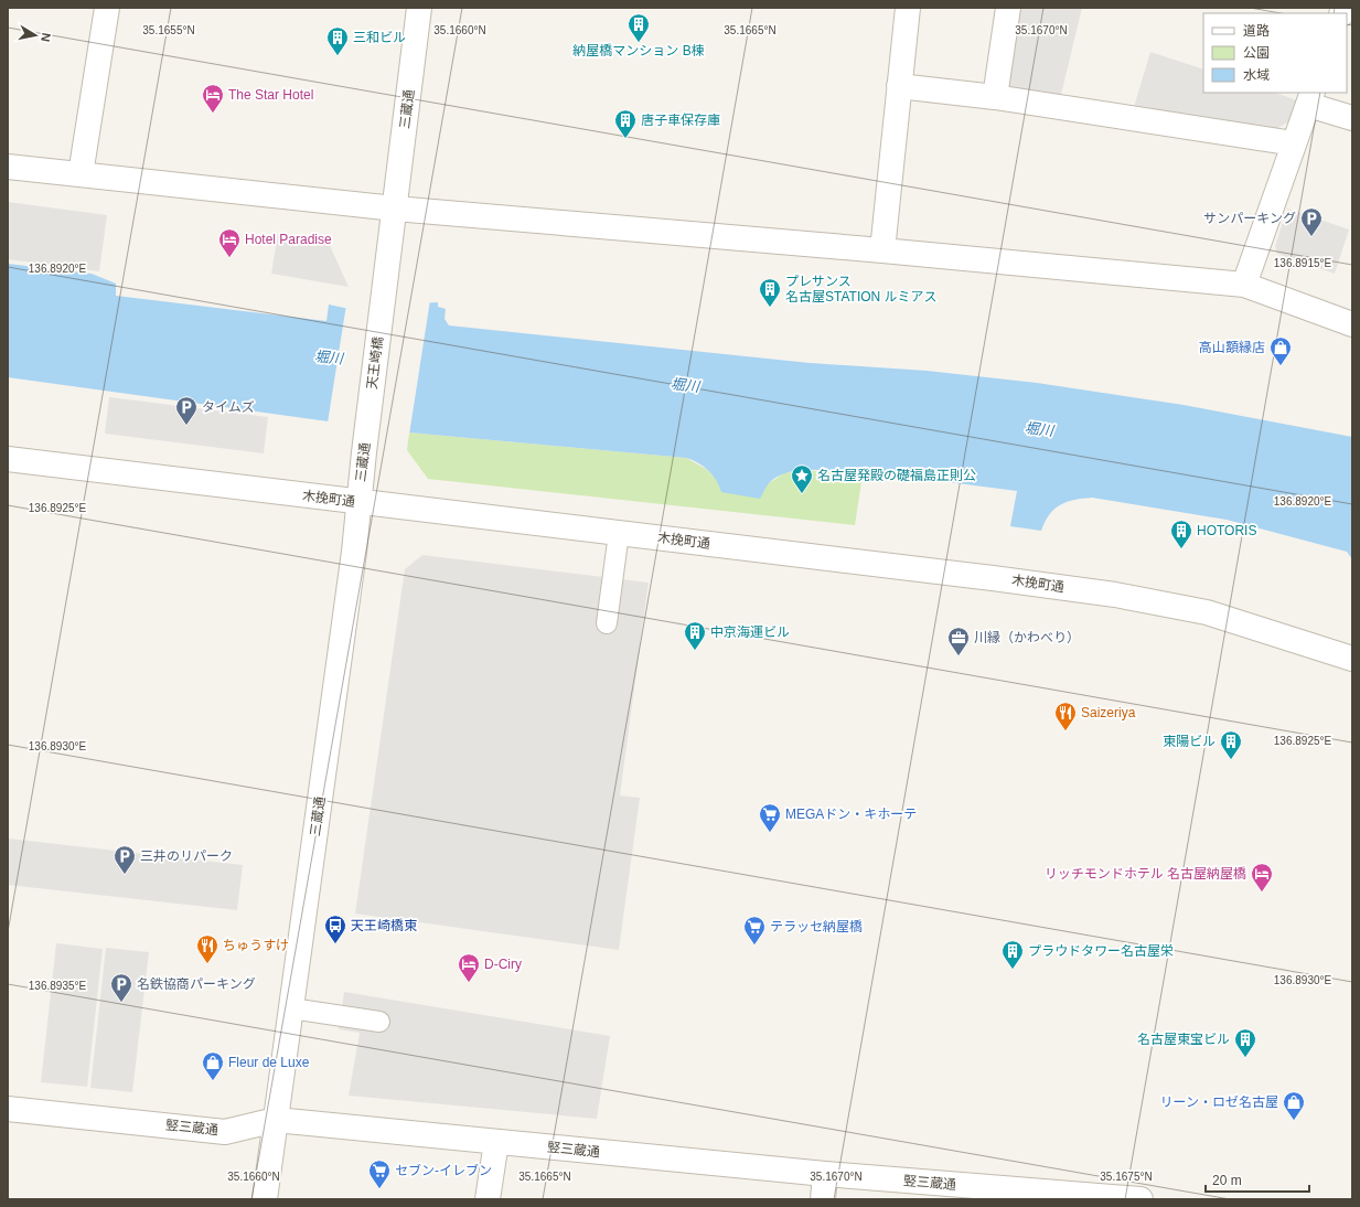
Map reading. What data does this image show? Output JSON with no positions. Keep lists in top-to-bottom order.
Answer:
{
  "streets": {
    "street": [
      "三蔵通",
      "天王崎橋",
      "木挽町通",
      "竪三蔵通"
    ]
  },
  "crossings": [
    ["三蔵通", "天王崎橋"],
    ["三蔵通", "木挽町通"],
    ["三蔵通", "竪三蔵通"]
  ],
  "water": ["堀川"],
  "places": {
    "building": [
      "納屋橋マンション B棟",
      "三和ビル",
      "唐子車保存庫",
      "プレサンス 名古屋STATION ルミアス",
      "HOTORIS",
      "中京海運ビル",
      "東陽ビル",
      "プラウドタワー名古屋栄",
      "名古屋東宝ビル"
    ],
    "hotel": [
      "The Star Hotel",
      "Hotel Paradise",
      "リッチモンドホテル 名古屋納屋橋",
      "D-Ciry"
    ],
    "parking": [
      "サンパーキング",
      "タイムズ",
      "三井のリパーク",
      "名鉄協商パーキング"
    ],
    "shop": ["高山額縁店", "Fleur de Luxe", "リーン・ロゼ名古屋"],
    "place": ["名古屋発殿の礎福島正則公"],
    "office": ["川縁（かわべり）"],
    "restaurant": ["Saizeriya", "ちゅうすけ"],
    "supermarket": ["MEGAドン・キホーテ", "テラッセ納屋橋", "セブン-イレブン"],
    "bus stop": ["天王崎橋東"]
  },
  "legend": ["道路", "公園", "水域"],
  "scale_bar": "20 m",
  "north": "right",
  "coordinates": [
    "35.1655°N",
    "35.1660°N",
    "35.1665°N",
    "35.1670°N",
    "136.8915°E",
    "136.8920°E",
    "136.8925°E",
    "136.8930°E",
    "136.8935°E",
    "35.1675°N"
  ]
}
